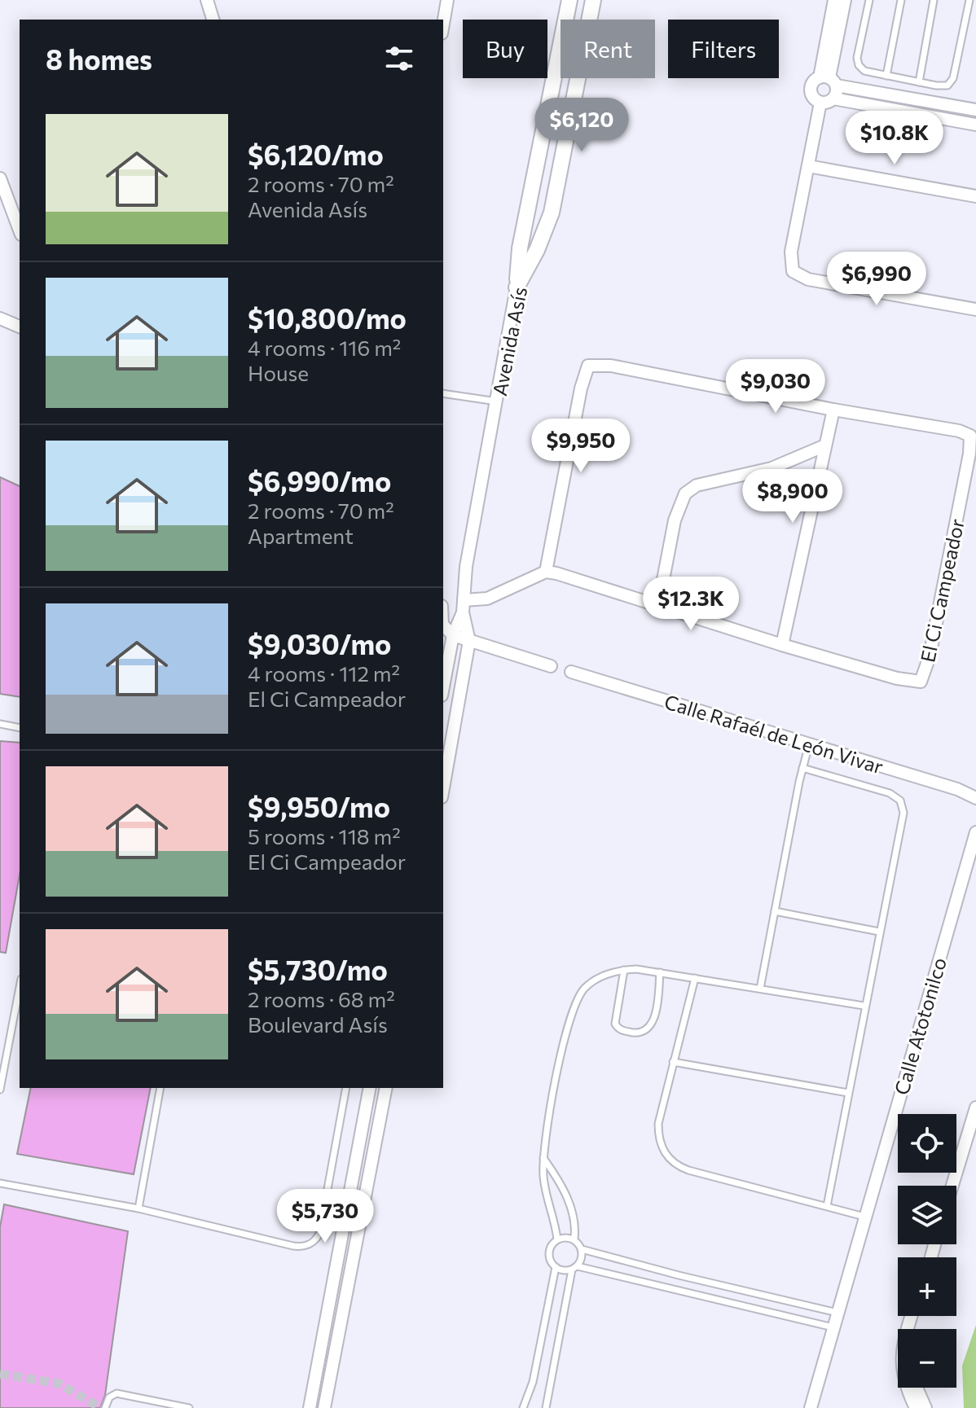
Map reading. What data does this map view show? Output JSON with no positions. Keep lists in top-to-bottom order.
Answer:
{
  "streets": {
    "street": [
      "Avenida Asís",
      "El Ci Campeador",
      "Calle Rafaél de León Vivar",
      "Calle Atotonilco"
    ]
  },
  "page": {
    "chip": ["Buy", "Rent", "Filters"],
    "heading": "8 homes",
    "price": [
      "$6,120",
      "$10.8K",
      "$6,990",
      "$9,030",
      "$9,950",
      "$8,900",
      "$12.3K",
      "$5,730"
    ],
    "list": [
      {
        "name": "$6,120/mo",
        "note": "2 rooms · 70 m² · Avenida Asís"
      },
      {
        "name": "$10,800/mo",
        "note": "4 rooms · 116 m² · House"
      },
      {
        "name": "$6,990/mo",
        "note": "2 rooms · 70 m² · Apartment"
      },
      {
        "name": "$9,030/mo",
        "note": "4 rooms · 112 m² · El Ci Campeador"
      },
      {
        "name": "$9,950/mo",
        "note": "5 rooms · 118 m² · El Ci Campeador"
      },
      {
        "name": "$5,730/mo",
        "note": "2 rooms · 68 m² · Boulevard Asís"
      }
    ],
    "map_buttons": ["+", "−"]
  }
}
